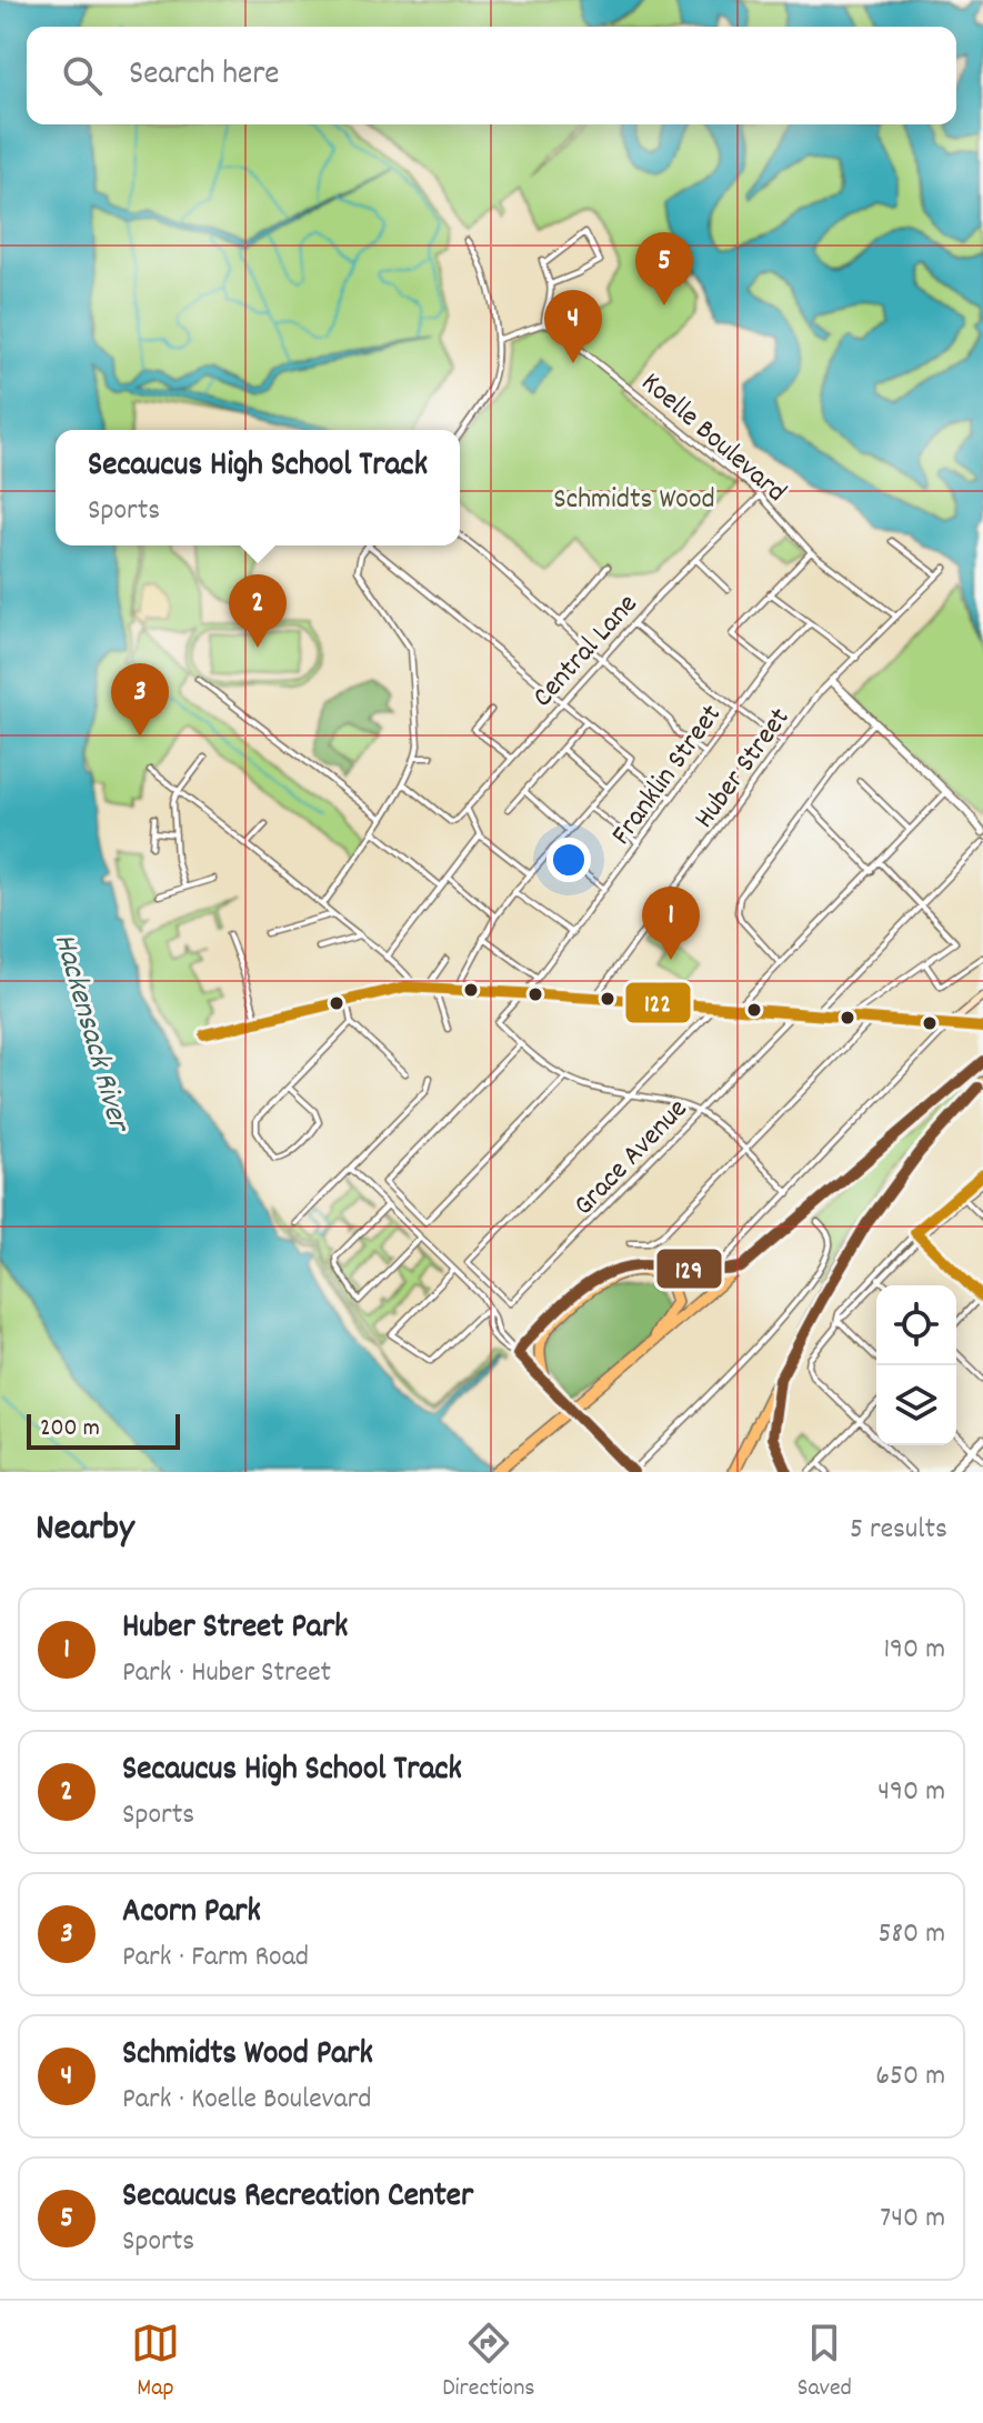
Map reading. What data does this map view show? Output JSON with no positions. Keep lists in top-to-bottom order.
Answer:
{
  "streets": {
    "street": [
      "Koelle Boulevard",
      "Central Lane",
      "Huber Street",
      "Franklin Street",
      "Grace Avenue"
    ]
  },
  "crossings": [
    ["Koelle Boulevard", "Central Lane"],
    ["Koelle Boulevard", "Huber Street"]
  ],
  "water": ["Hackensack River"],
  "parks": ["Schmidts Wood"],
  "lines": ["transit line 122", "transit line 129"],
  "scale_bar": "200 m",
  "page": {
    "search": "Search here",
    "pins": [
      "5",
      "4",
      "2",
      "3",
      "1"
    ],
    "popup": ["Secaucus High School Track", "Sports"],
    "scale": "200 m",
    "heading": ["Nearby", "5 results"],
    "list": [
      {
        "mark": "1",
        "name": "Huber Street Park",
        "note": "Park · Huber Street",
        "value": "190 m"
      },
      {
        "mark": "2",
        "name": "Secaucus High School Track",
        "note": "Sports",
        "value": "490 m"
      },
      {
        "mark": "3",
        "name": "Acorn Park",
        "note": "Park · Farm Road",
        "value": "580 m"
      },
      {
        "mark": "4",
        "name": "Schmidts Wood Park",
        "note": "Park · Koelle Boulevard",
        "value": "650 m"
      },
      {
        "mark": "5",
        "name": "Secaucus Recreation Center",
        "note": "Sports",
        "value": "740 m"
      }
    ],
    "nav": ["Map", "Directions", "Saved"]
  }
}
